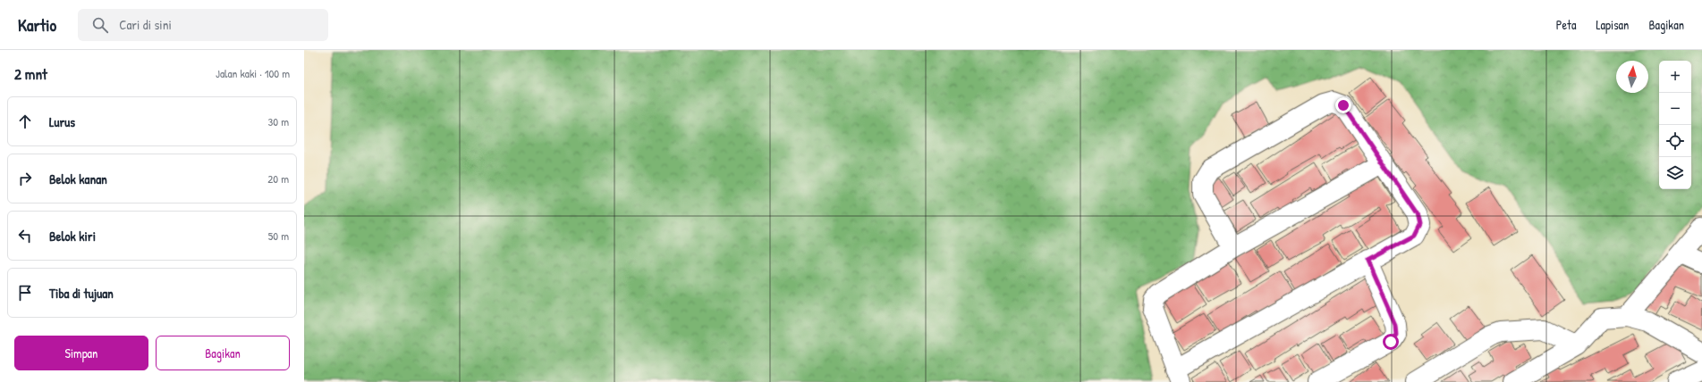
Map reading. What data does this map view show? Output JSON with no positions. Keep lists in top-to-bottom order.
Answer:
{
  "north": "top",
  "page": {
    "header": "Kartio",
    "search": "Cari di sini",
    "nav": ["Peta", "Lapisan", "Bagikan"],
    "heading": ["2 mnt", "Jalan kaki · 100 m"],
    "map_buttons": ["+", "−"],
    "list": [
      ["Lurus", "30 m"],
      ["Belok kanan", "20 m"],
      ["Belok kiri", "50 m"],
      "Tiba di tujuan"
    ],
    "buttons": ["Simpan", "Bagikan"]
  }
}
